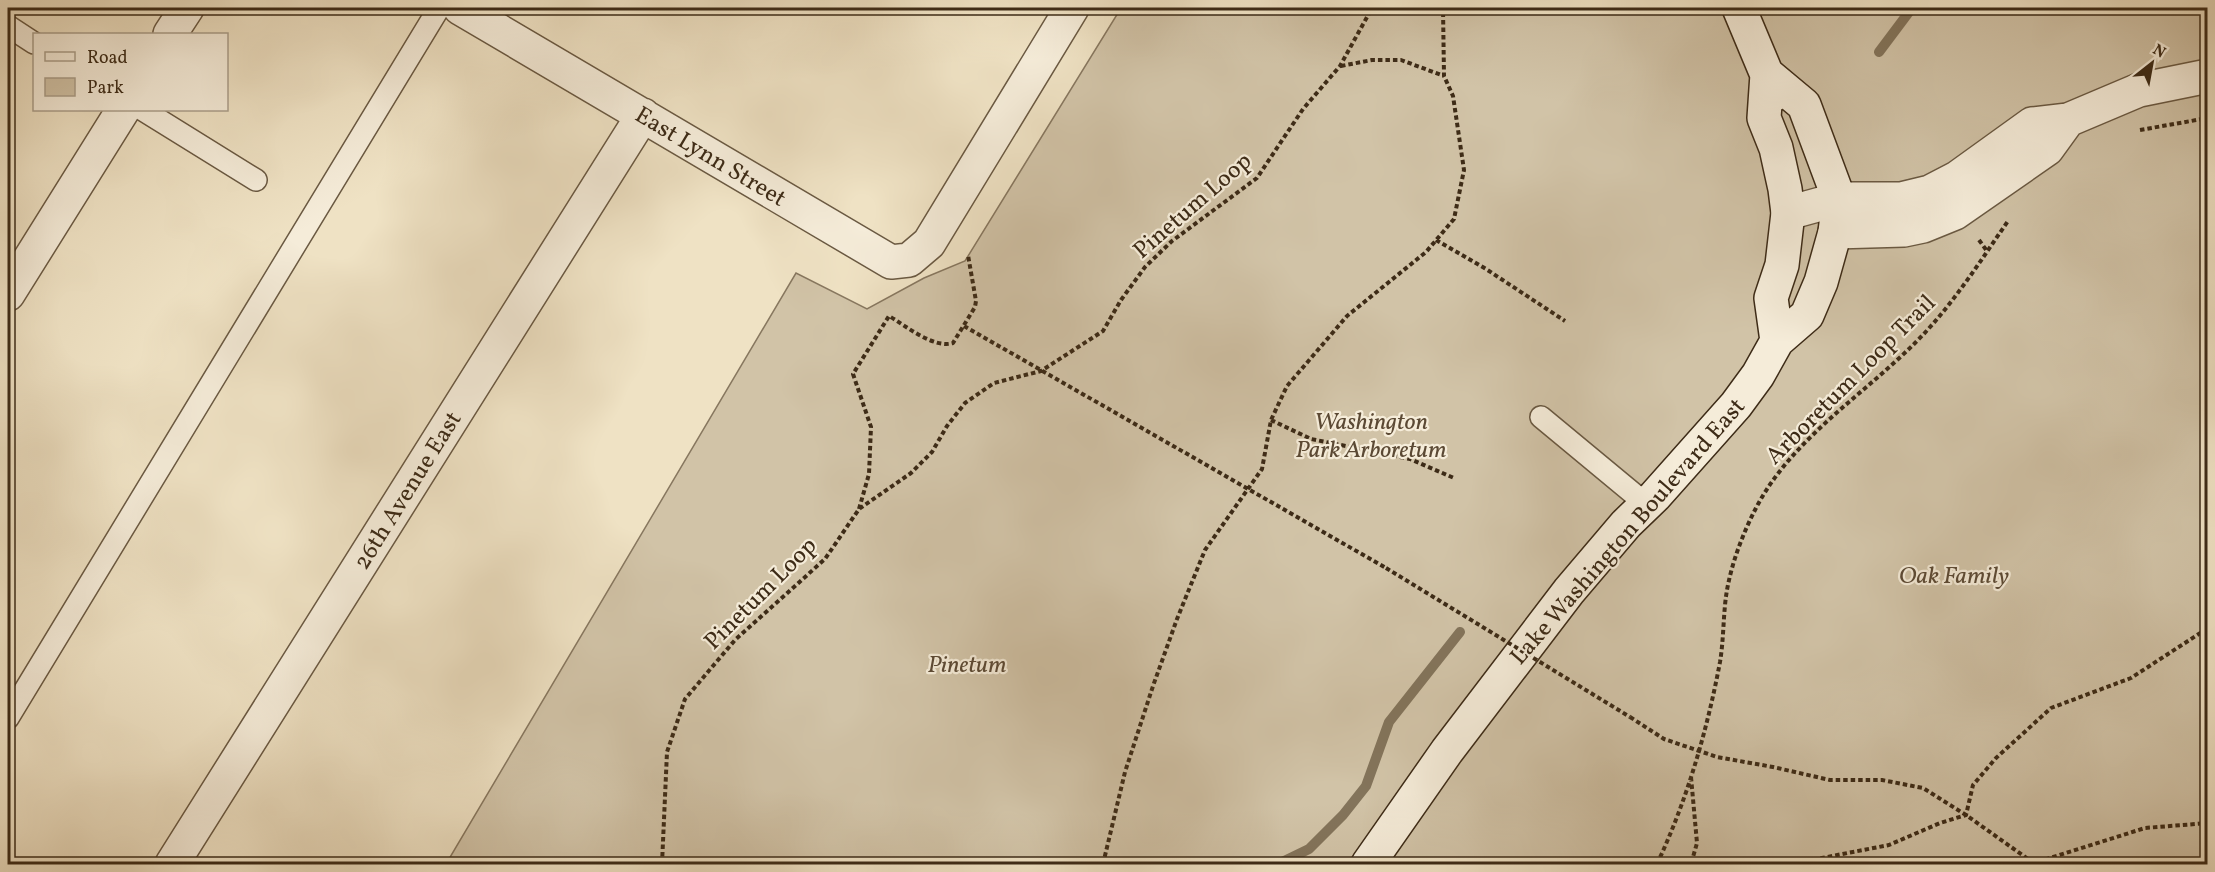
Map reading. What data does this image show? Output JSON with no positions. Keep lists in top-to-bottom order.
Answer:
{
  "streets": {
    "street": ["East Lynn Street", "26th Avenue East", "Lake Washington Boulevard East"],
    "path": ["Pinetum Loop", "Arboretum Loop Trail"]
  },
  "crossings": [
    ["East Lynn Street", "26th Avenue East"]
  ],
  "parks": ["Washington Park Arboretum", "Oak Family", "Pinetum"],
  "legend": ["Road", "Park"],
  "north": "top right"
}
